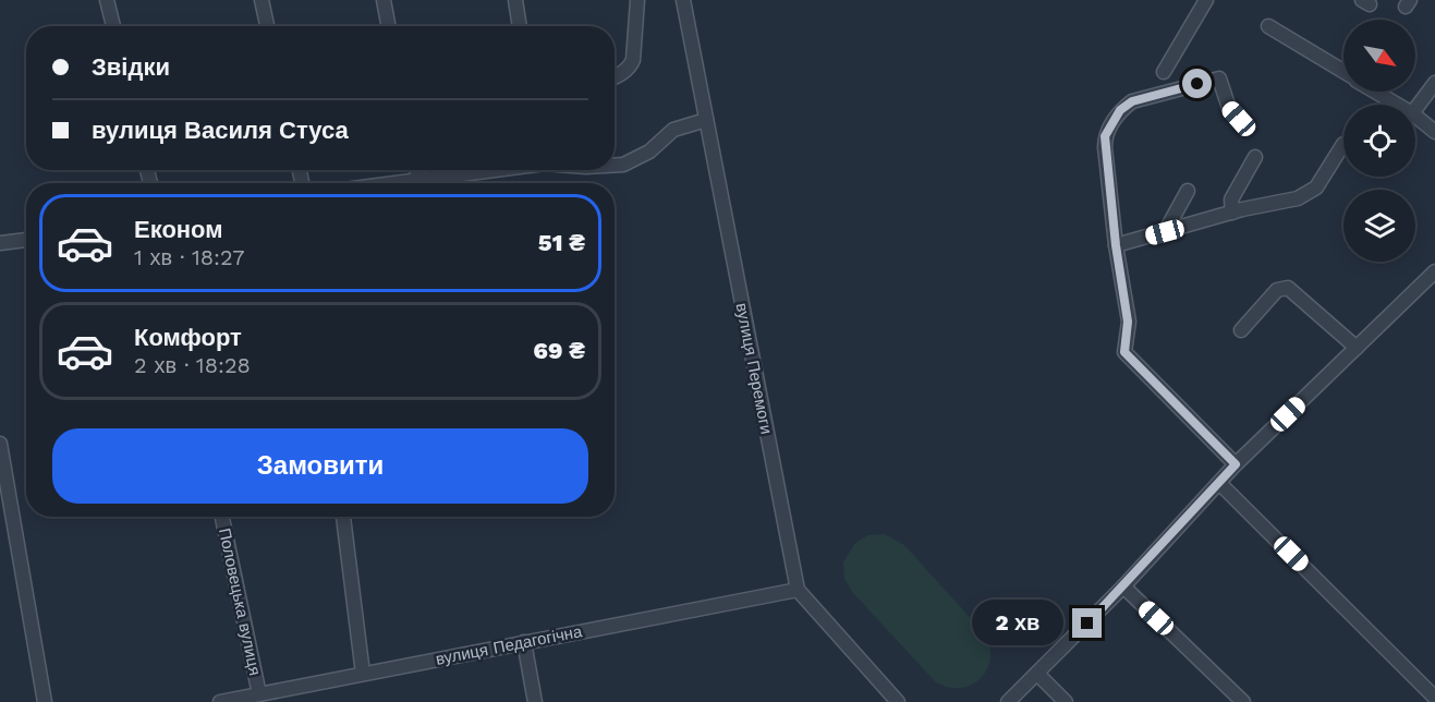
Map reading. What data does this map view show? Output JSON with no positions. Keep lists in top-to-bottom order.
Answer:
{
  "streets": {
    "street": ["вулиця Перемоги", "Половецька вулиця", "вулиця Педагогічна"]
  },
  "crossings": [
    ["вулиця Перемоги", "вулиця Педагогічна"],
    ["Половецька вулиця", "вулиця Педагогічна"]
  ],
  "north": "bottom right",
  "page": {
    "banner": ["Звідки", "вулиця Василя Стуса"],
    "list": [
      {
        "name": "Економ",
        "note": "1 хв · 18:27",
        "value": "51 ₴"
      },
      {
        "name": "Комфорт",
        "note": "2 хв · 18:28",
        "value": "69 ₴"
      }
    ],
    "buttons": "Замовити",
    "bubble": "2 хв"
  }
}
